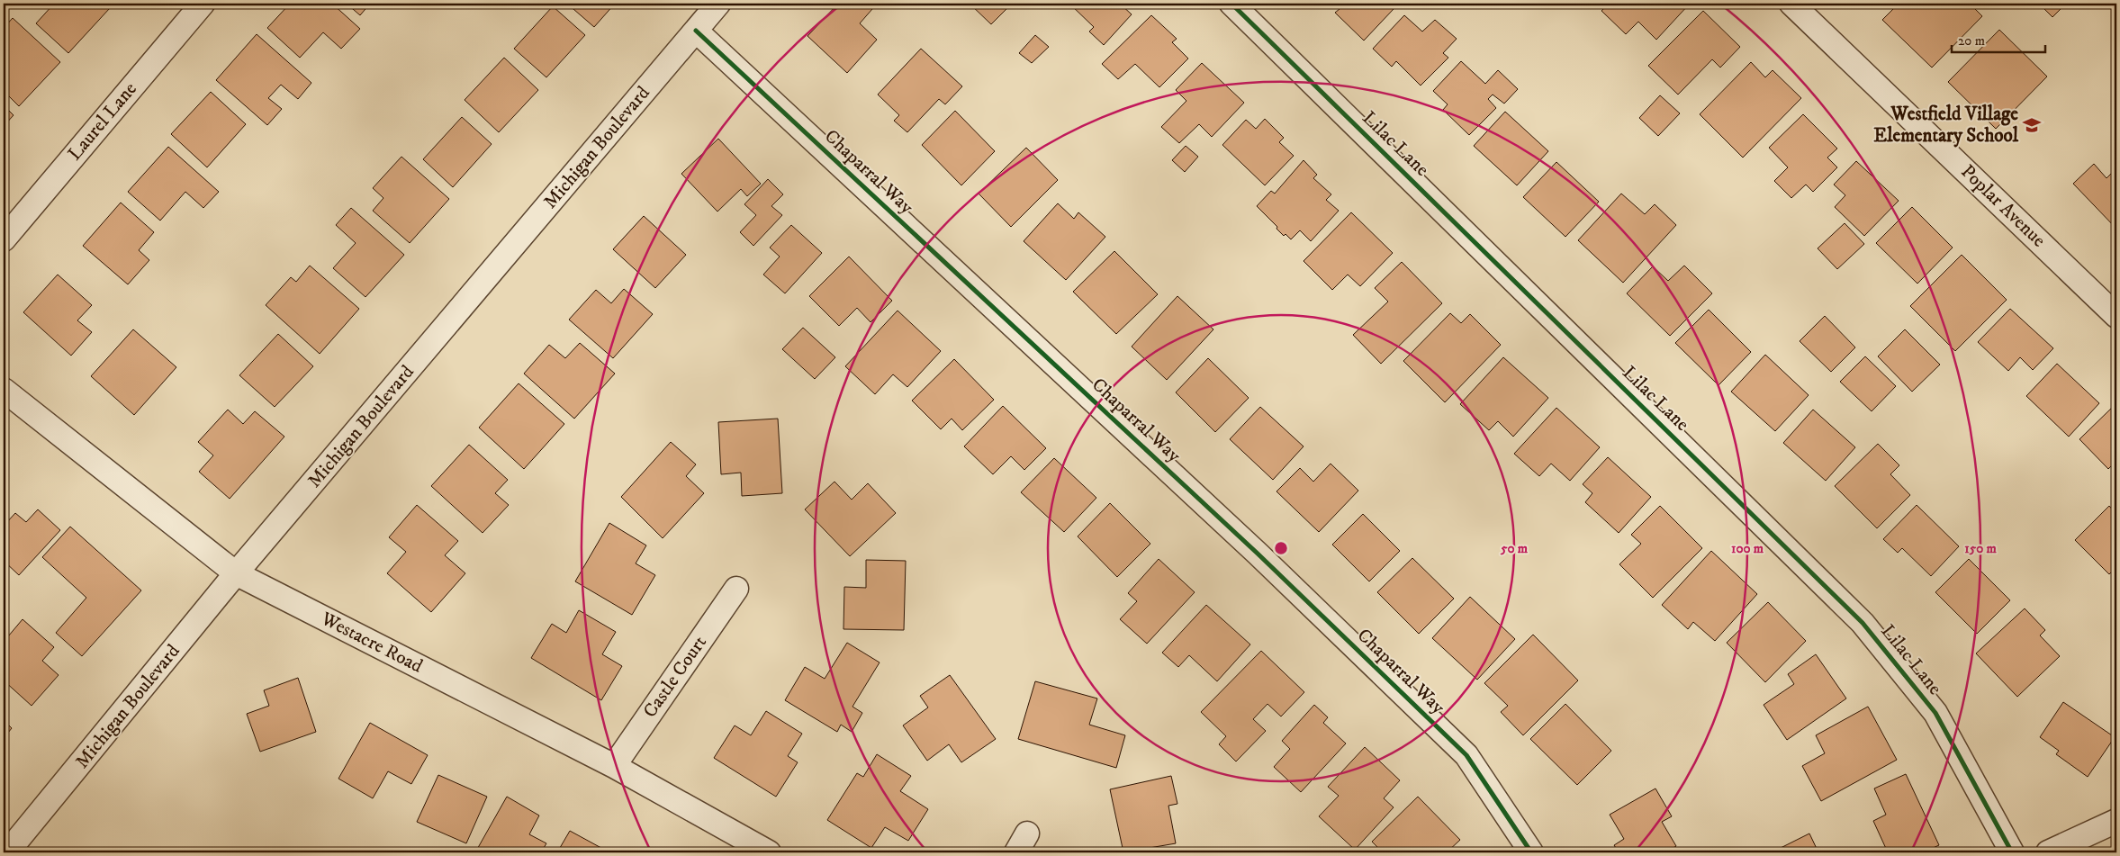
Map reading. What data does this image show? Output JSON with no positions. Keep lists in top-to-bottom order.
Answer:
{
  "streets": {
    "street": [
      "Laurel Lane",
      "Lilac Lane",
      "Michigan Boulevard",
      "Chaparral Way",
      "Poplar Avenue",
      "Westacre Road",
      "Castle Court"
    ]
  },
  "crossings": [
    ["Michigan Boulevard", "Chaparral Way"],
    ["Michigan Boulevard", "Westacre Road"],
    ["Westacre Road", "Castle Court"]
  ],
  "places": {
    "school or university": ["Westfield Village Elementary School"]
  },
  "scale_bar": "20 m",
  "rings": ["50 m", "100 m", "150 m"]
}
